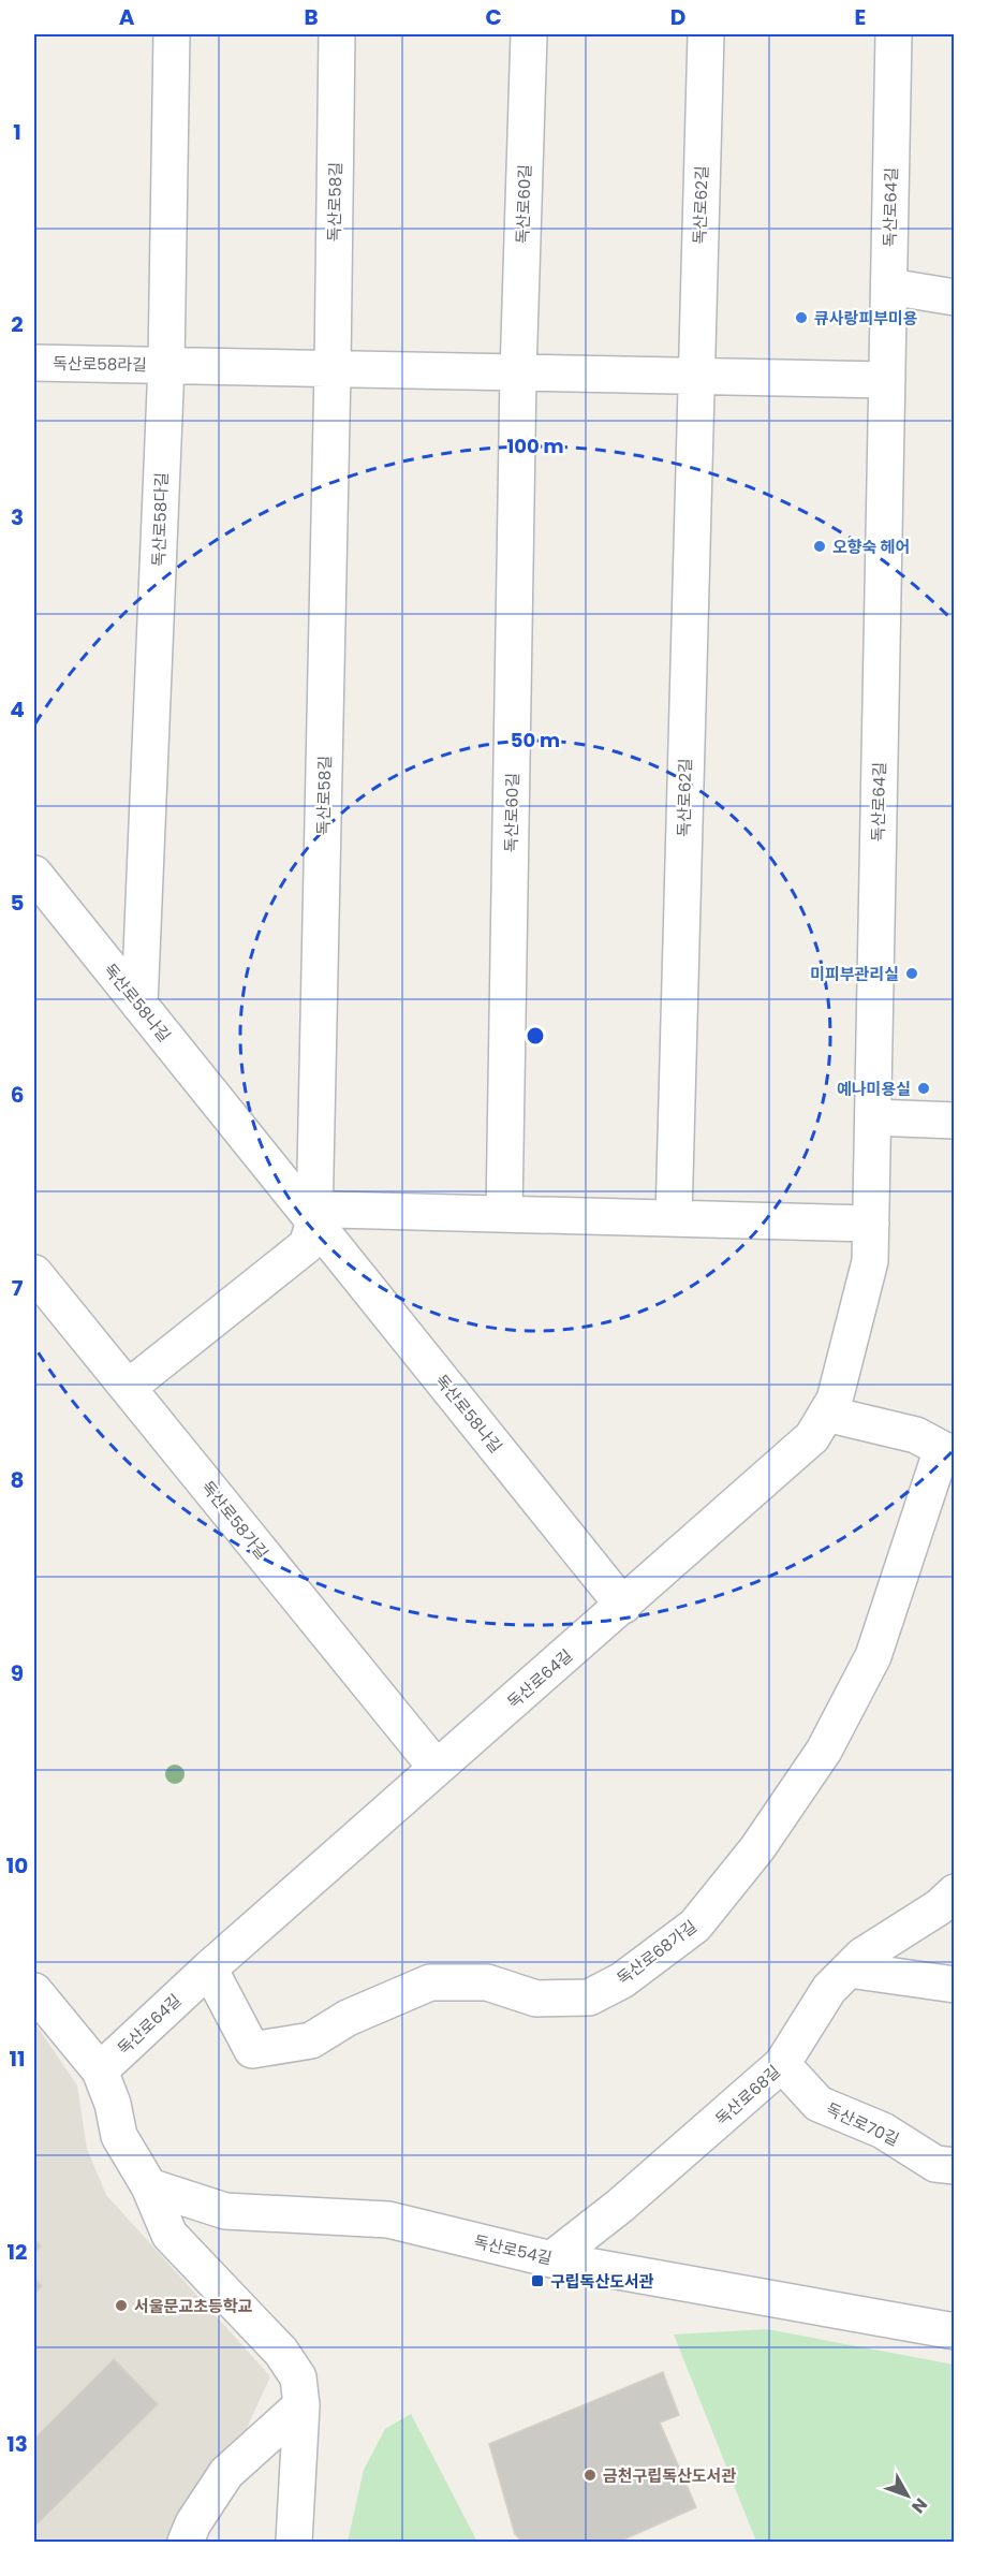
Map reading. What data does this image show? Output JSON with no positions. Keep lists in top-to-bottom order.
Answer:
{
  "streets": {
    "street": [
      "독산로58길",
      "독산로60길",
      "독산로62길",
      "독산로64길",
      "독산로58라길",
      "독산로58다길",
      "독산로58나길",
      "독산로58가길",
      "독산로68가길",
      "독산로68길",
      "독산로70길",
      "독산로54길"
    ]
  },
  "crossings": [
    ["독산로58길", "독산로58나길"],
    ["독산로64길", "독산로58나길"],
    ["독산로64길", "독산로58가길"],
    ["독산로64길", "독산로68가길"],
    ["독산로58라길", "독산로58다길"],
    ["독산로58다길", "독산로58나길"],
    ["독산로68길", "독산로70길"],
    ["독산로68길", "독산로54길"]
  ],
  "places": {
    "other": [
      "큐사랑피부미용",
      "오향숙 헤어",
      "미피부관리실",
      "예나미용실",
      "서울문교초등학교",
      "금천구립독산도서관"
    ],
    "transit": ["구립독산도서관"]
  },
  "north": "bottom right",
  "grid": {
    "columns": [
      "A",
      "B",
      "C",
      "D",
      "E"
    ],
    "rows": [
      "1",
      "2",
      "3",
      "4",
      "5",
      "6",
      "7",
      "8",
      "9",
      "10",
      "11",
      "12",
      "13"
    ]
  },
  "rings": ["100 m", "50 m"]
}
